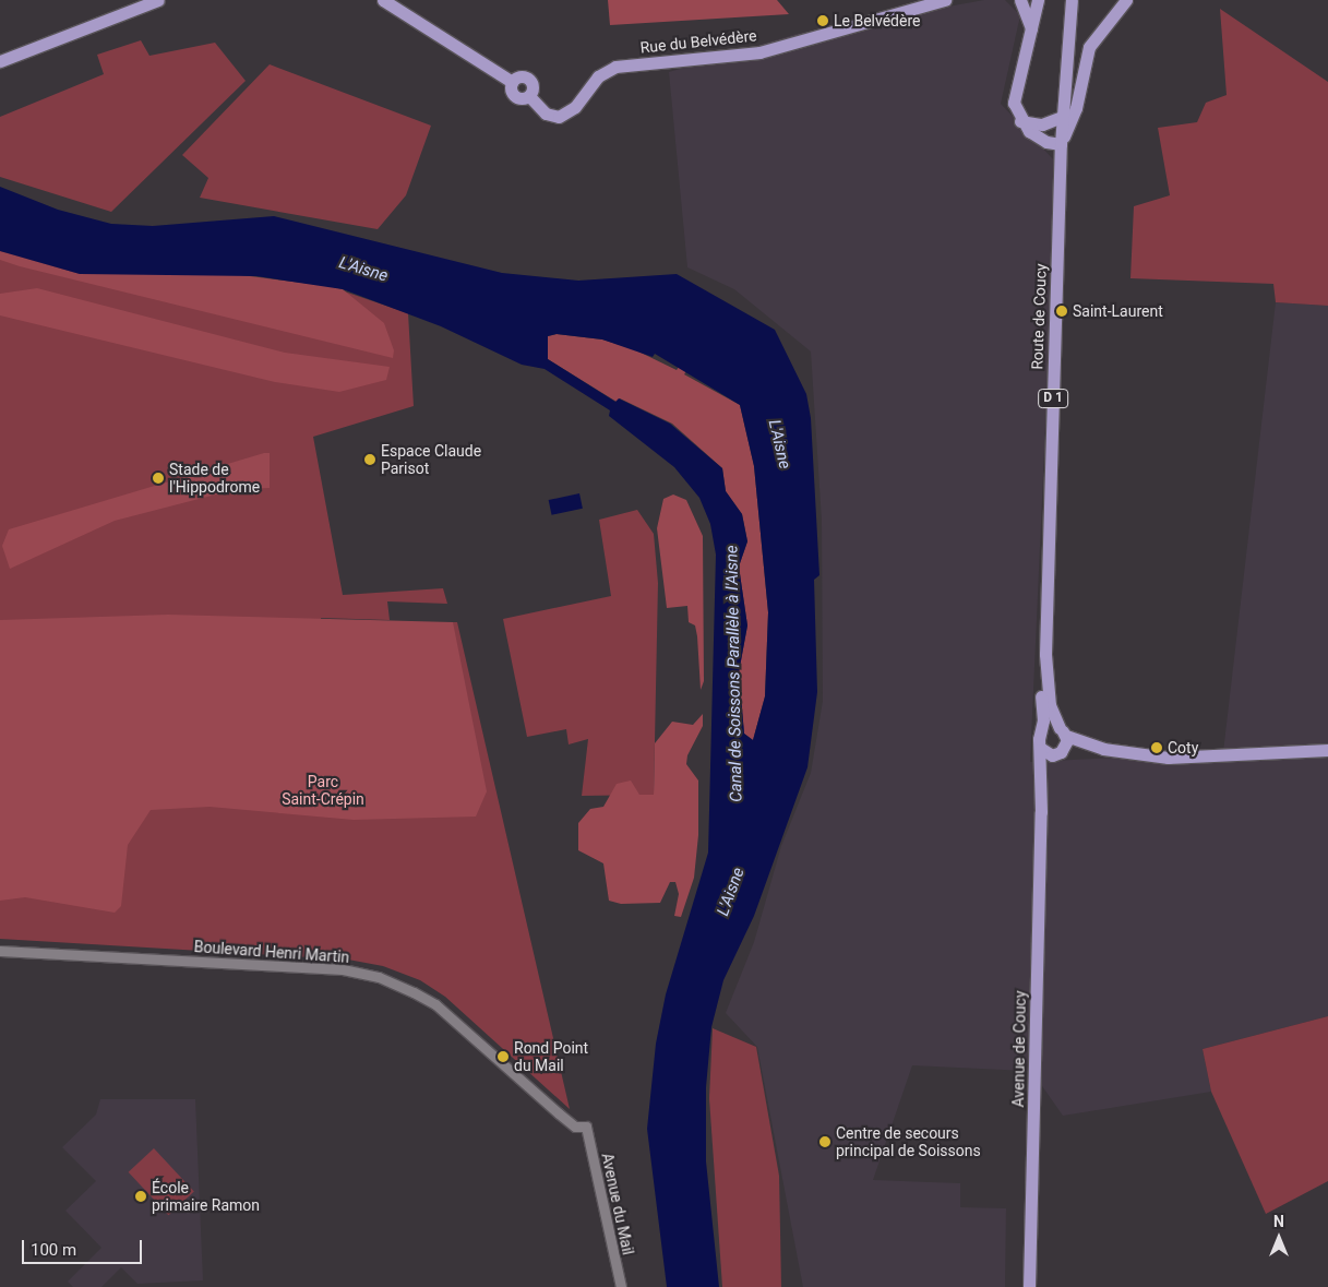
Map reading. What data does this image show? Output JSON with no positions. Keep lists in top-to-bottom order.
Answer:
{
  "streets": {
    "main road": [
      "Rue du Belvédère",
      "Route de Coucy",
      "D 1",
      "Avenue de Coucy"
    ],
    "street": ["Boulevard Henri Martin", "Avenue du Mail"]
  },
  "crossings": [
    ["Route de Coucy", "D 1"],
    ["Route de Coucy", "Avenue de Coucy"],
    ["Boulevard Henri Martin", "Avenue du Mail"]
  ],
  "water": ["L'Aisne", "Canal de Soissons Parallèle à l'Aisne"],
  "parks": ["Parc Saint-Crépin"],
  "places": [
    "Le Belvédère",
    "Saint-Laurent",
    "Espace Claude Parisot",
    "Stade de l'Hippodrome",
    "Coty",
    "Rond Point du Mail",
    "Centre de secours principal de Soissons",
    "École primaire Ramon"
  ],
  "scale_bar": "100 m",
  "north": "top"
}
